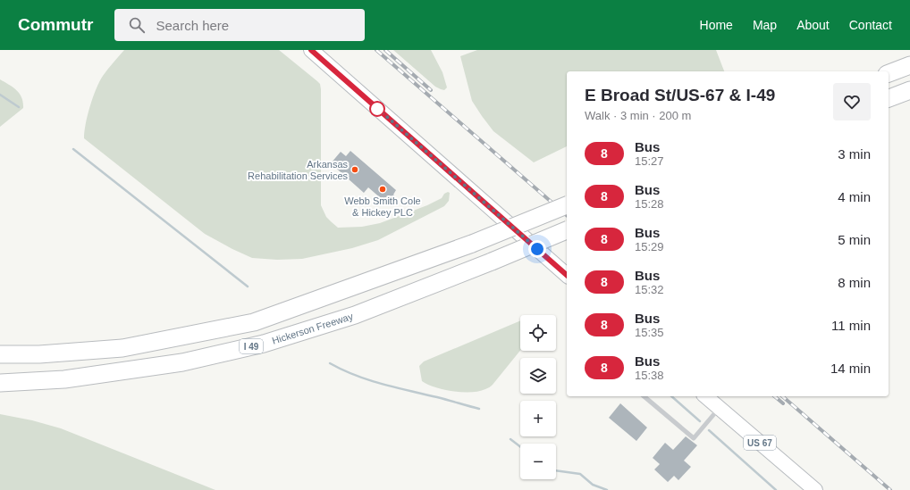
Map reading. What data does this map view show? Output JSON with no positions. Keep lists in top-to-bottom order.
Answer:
{
  "streets": {
    "highway": ["Hickerson Freeway", "I 49"],
    "main road": ["US 67"]
  },
  "places": ["Arkansas Rehabilitation Services", "Webb Smith Cole & Hickey PLC"],
  "lines": ["bus line 8"],
  "page": {
    "header": "Commutr",
    "search": "Search here",
    "nav": [
      "Home",
      "Map",
      "About",
      "Contact"
    ],
    "heading": ["E Broad St/US-67 & I-49", "Walk · 3 min · 200 m"],
    "list": [
      {
        "mark": "8",
        "name": "Bus",
        "note": "15:27",
        "value": "3 min"
      },
      {
        "mark": "8",
        "name": "Bus",
        "note": "15:28",
        "value": "4 min"
      },
      {
        "mark": "8",
        "name": "Bus",
        "note": "15:29",
        "value": "5 min"
      },
      {
        "mark": "8",
        "name": "Bus",
        "note": "15:32",
        "value": "8 min"
      },
      {
        "mark": "8",
        "name": "Bus",
        "note": "15:35",
        "value": "11 min"
      },
      {
        "mark": "8",
        "name": "Bus",
        "note": "15:38",
        "value": "14 min"
      }
    ],
    "map_buttons": ["+", "−"]
  }
}
